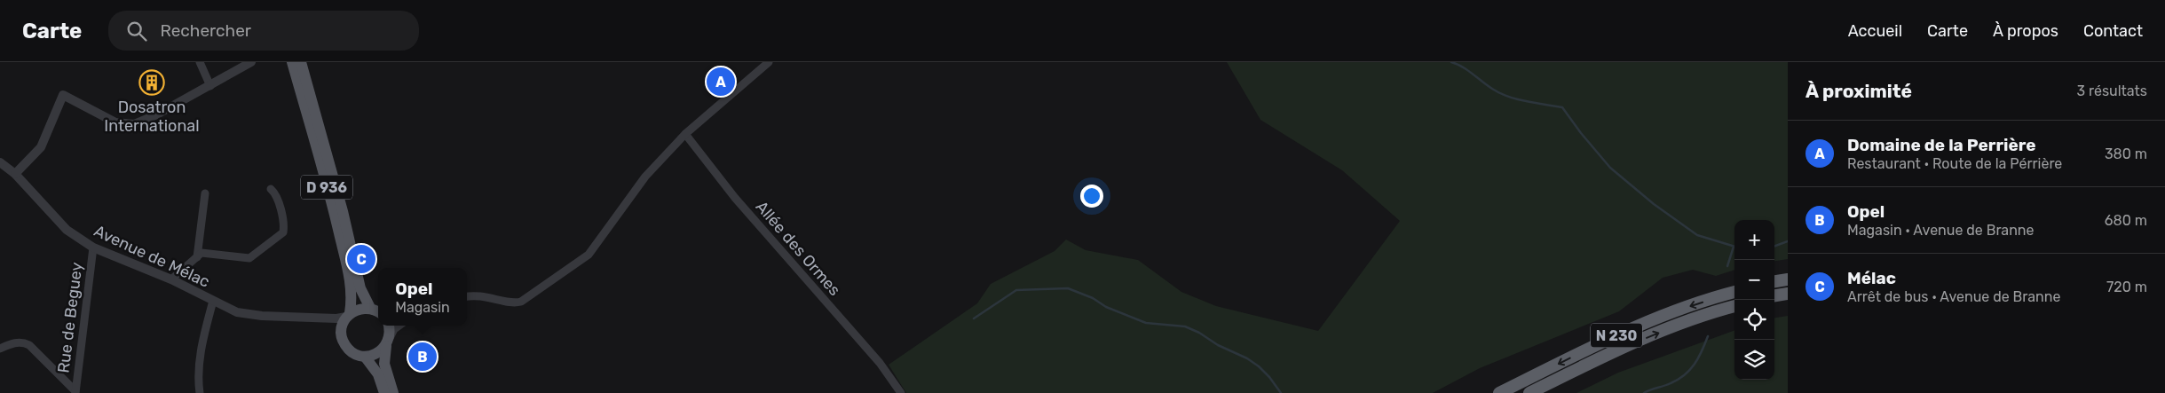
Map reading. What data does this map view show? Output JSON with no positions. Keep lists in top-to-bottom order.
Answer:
{
  "streets": {
    "highway": ["N 230"],
    "main road": ["D 936"],
    "street": ["Allée des Ormes", "Avenue de Mélac", "Rue de Beguey"]
  },
  "crossings": [
    ["D 936", "Avenue de Mélac"],
    ["Avenue de Mélac", "Rue de Beguey"]
  ],
  "places": {
    "building": ["Dosatron International"]
  },
  "page": {
    "header": "Carte",
    "search": "Rechercher",
    "nav": [
      "Accueil",
      "Carte",
      "À propos",
      "Contact"
    ],
    "heading": ["À proximité", "3 résultats"],
    "pins": ["A", "C", "B"],
    "list": [
      {
        "mark": "A",
        "name": "Domaine de la Perrière",
        "note": "Restaurant · Route de la Pérrière",
        "value": "380 m"
      },
      {
        "mark": "B",
        "name": "Opel",
        "note": "Magasin · Avenue de Branne",
        "value": "680 m"
      },
      {
        "mark": "C",
        "name": "Mélac",
        "note": "Arrêt de bus · Avenue de Branne",
        "value": "720 m"
      }
    ],
    "map_buttons": ["+", "−"],
    "popup": ["Opel", "Magasin"]
  }
}
